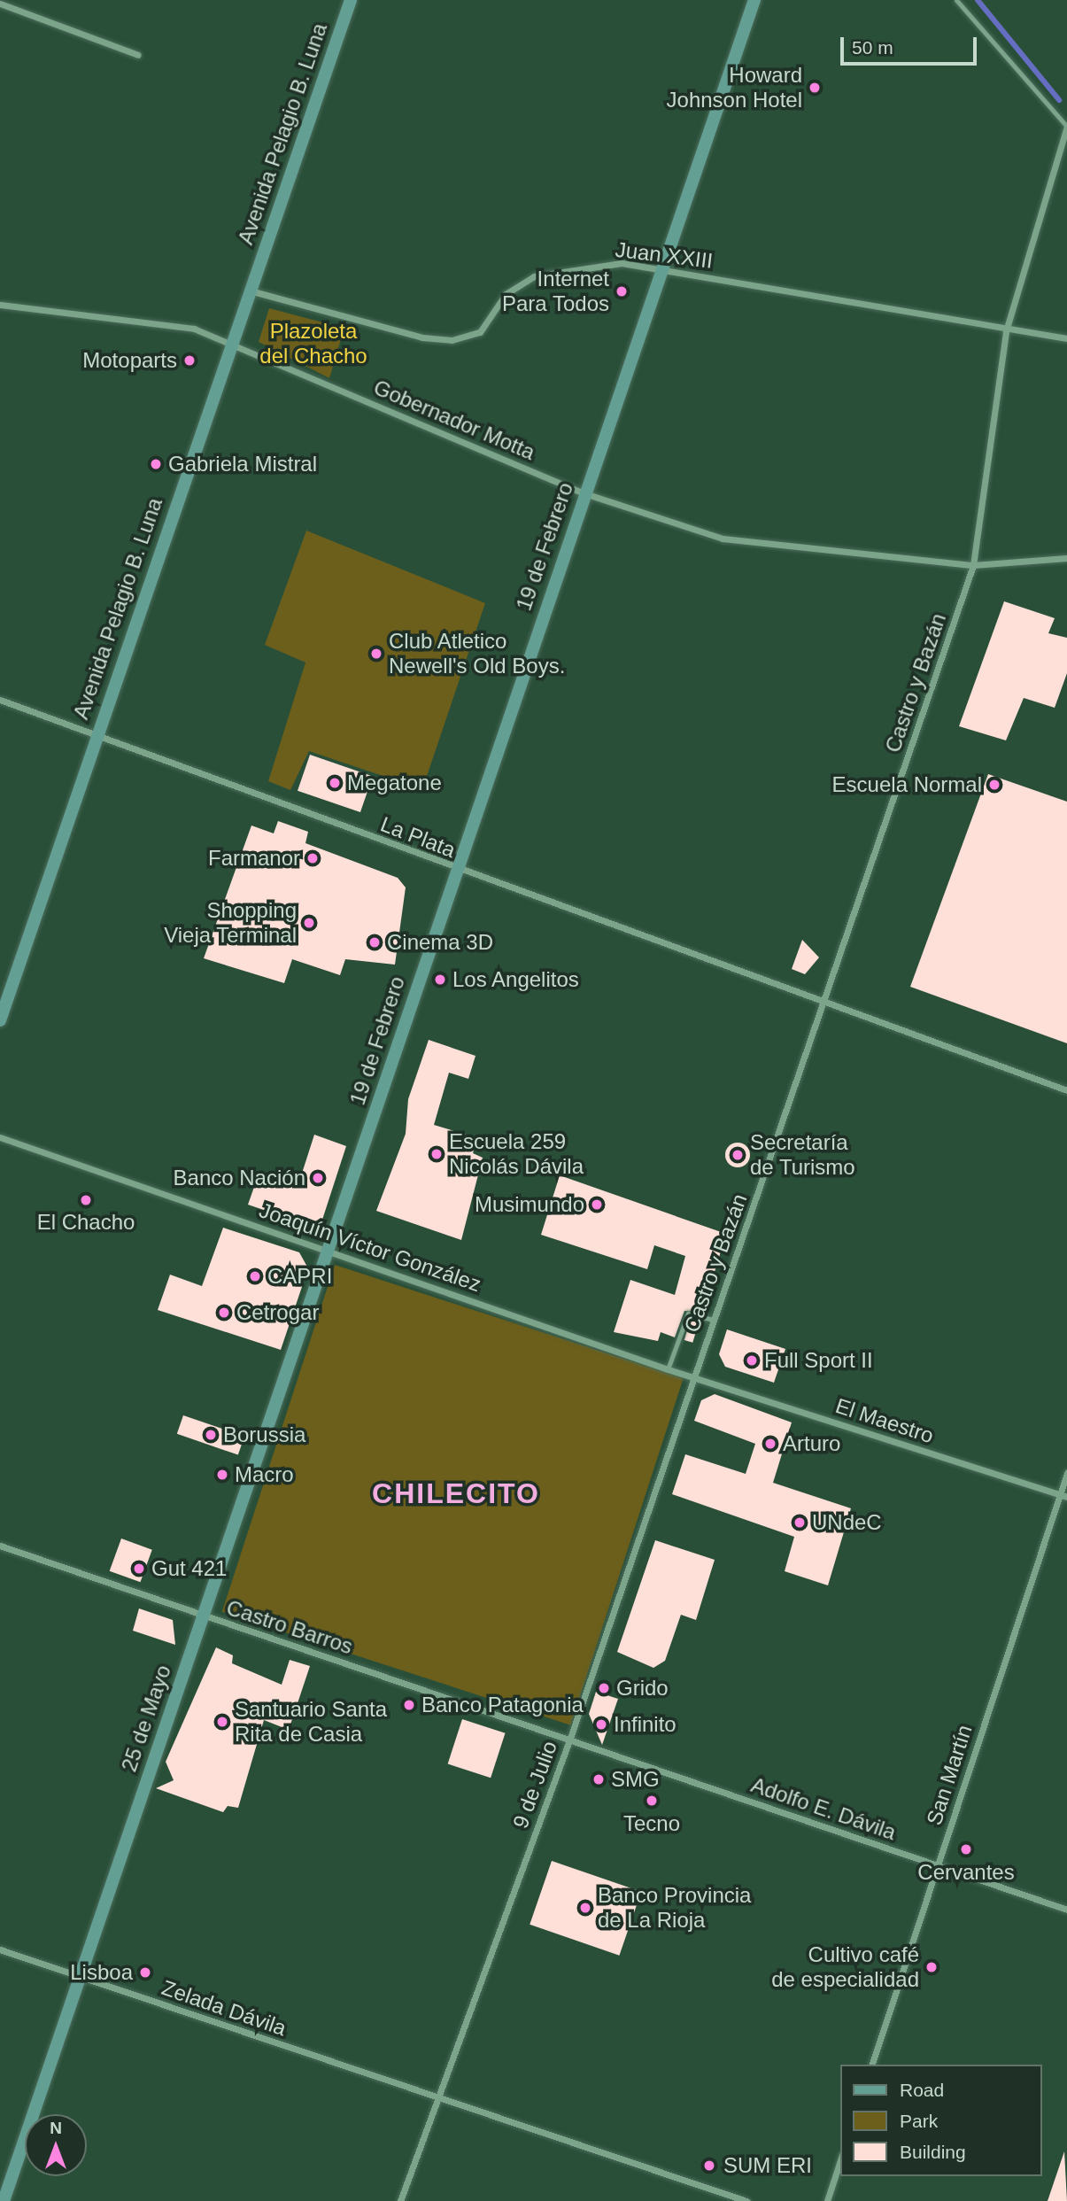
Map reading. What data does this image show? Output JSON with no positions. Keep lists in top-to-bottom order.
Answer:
{
  "streets": {
    "main road": ["Avenida Pelagio B. Luna", "19 de Febrero", "25 de Mayo"],
    "street": [
      "Juan XXIII",
      "Gobernador Motta",
      "Castro y Bazán",
      "La Plata",
      "Joaquín Víctor González",
      "El Maestro",
      "Castro Barros",
      "San Martín",
      "9 de Julio",
      "Adolfo E. Dávila",
      "Zelada Dávila"
    ]
  },
  "crossings": [
    ["Avenida Pelagio B. Luna", "Juan XXIII"],
    ["Avenida Pelagio B. Luna", "Gobernador Motta"],
    ["Avenida Pelagio B. Luna", "La Plata"],
    ["Juan XXIII", "19 de Febrero"],
    ["Juan XXIII", "Castro y Bazán"],
    ["Gobernador Motta", "19 de Febrero"],
    ["Gobernador Motta", "Castro y Bazán"],
    ["19 de Febrero", "La Plata"],
    ["19 de Febrero", "Joaquín Víctor González"],
    ["19 de Febrero", "25 de Mayo"],
    ["Castro y Bazán", "La Plata"],
    ["Castro y Bazán", "Joaquín Víctor González"],
    ["Castro y Bazán", "El Maestro"],
    ["Castro y Bazán", "9 de Julio"],
    ["Joaquín Víctor González", "El Maestro"],
    ["Joaquín Víctor González", "25 de Mayo"],
    ["Joaquín Víctor González", "9 de Julio"],
    ["El Maestro", "San Martín"],
    ["El Maestro", "9 de Julio"],
    ["Castro Barros", "25 de Mayo"],
    ["Castro Barros", "9 de Julio"],
    ["Castro Barros", "Adolfo E. Dávila"],
    ["25 de Mayo", "Zelada Dávila"],
    ["San Martín", "Adolfo E. Dávila"],
    ["9 de Julio", "Adolfo E. Dávila"],
    ["9 de Julio", "Zelada Dávila"]
  ],
  "districts": ["CHILECITO"],
  "parks": ["Plazoleta del Chacho"],
  "places": [
    "Howard Johnson Hotel",
    "Internet Para Todos",
    "Motoparts",
    "Gabriela Mistral",
    "Club Atletico Newell's Old Boys.",
    "Megatone",
    "Escuela Normal",
    "Farmanor",
    "Shopping Vieja Terminal",
    "Cinema 3D",
    "Los Angelitos",
    "Escuela 259 Nicolás Dávila",
    "Secretaría de Turismo",
    "Banco Nación",
    "El Chacho",
    "Musimundo",
    "CAPRI",
    "Cetrogar",
    "Full Sport II",
    "Borussia",
    "Arturo",
    "Macro",
    "UNdeC",
    "Gut 421",
    "Grido",
    "Banco Patagonia",
    "Santuario Santa Rita de Casia",
    "Infinito",
    "SMG",
    "Tecno",
    "Cervantes",
    "Banco Provincia de La Rioja",
    "Cultivo café de especialidad",
    "Lisboa",
    "SUM ERI"
  ],
  "legend": ["Road", "Park", "Building"],
  "scale_bar": "50 m",
  "north": "top"
}
